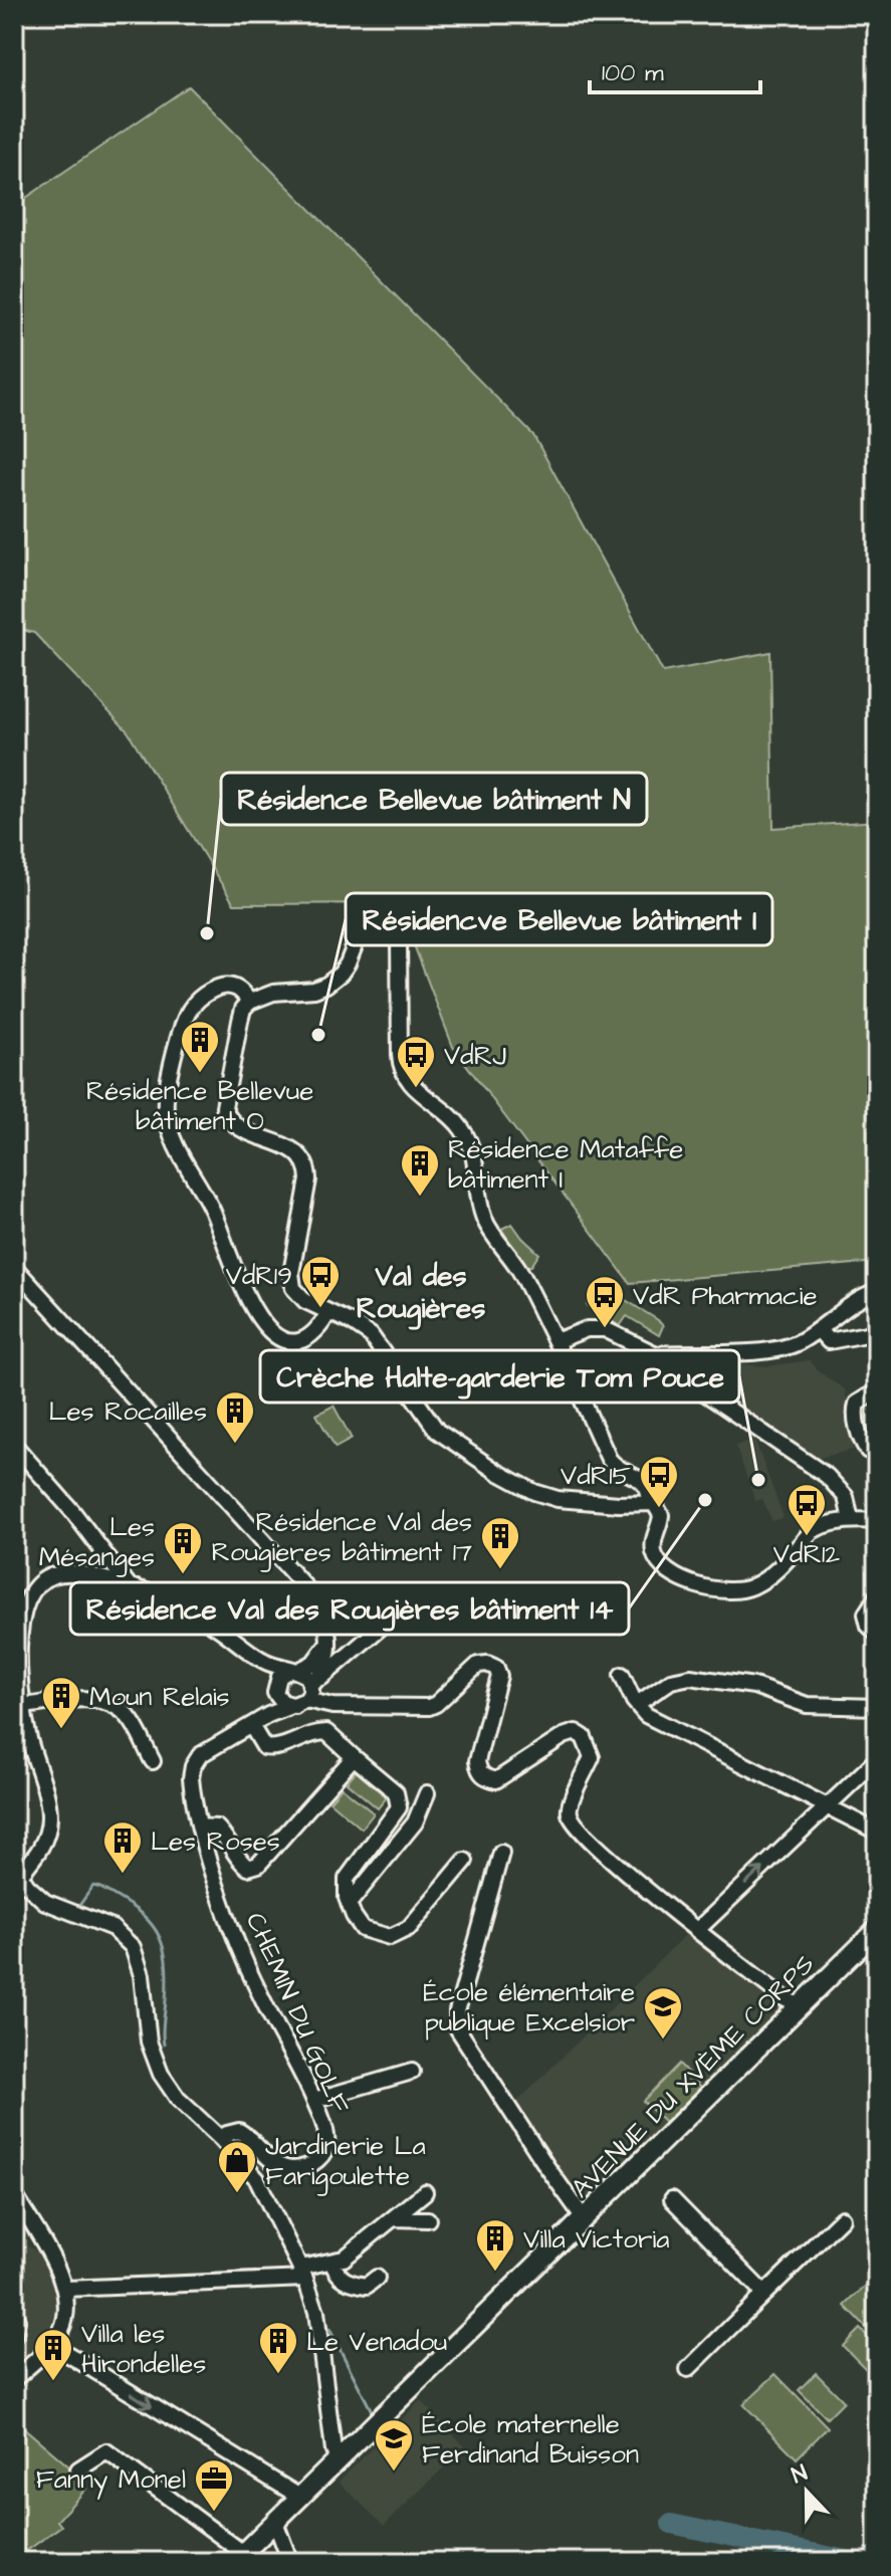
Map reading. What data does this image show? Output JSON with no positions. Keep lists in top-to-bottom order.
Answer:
{
  "streets": {
    "main road": ["AVENUE DU XVÈME CORPS"],
    "street": ["CHEMIN DU GOLF"]
  },
  "districts": ["Val des Rougières"],
  "places": {
    "other": [
      "Résidence Bellevue bâtiment N",
      "Résidencve Bellevue bâtiment I",
      "Crèche Halte-garderie Tom Pouce",
      "Résidence Val des Rougières bâtiment 14"
    ],
    "building": [
      "Résidence Bellevue bâtiment O",
      "Résidence Mataffe bâtiment I",
      "Les Rocailles",
      "Résidence Val des Rougieres bâtiment 17",
      "Les Mésanges",
      "Moun Relais",
      "Les Roses",
      "Villa Victoria",
      "Le Venadou",
      "Villa les Hirondelles"
    ],
    "bus stop": [
      "VdRJ",
      "VdR19",
      "VdR Pharmacie",
      "VdR15",
      "VdR12"
    ],
    "school or university": ["École élémentaire publique Excelsior", "École maternelle Ferdinand Buisson"],
    "shop": ["Jardinerie La Farigoulette"],
    "office": ["Fanny Monel"]
  },
  "scale_bar": "100 m",
  "north": "top"
}
